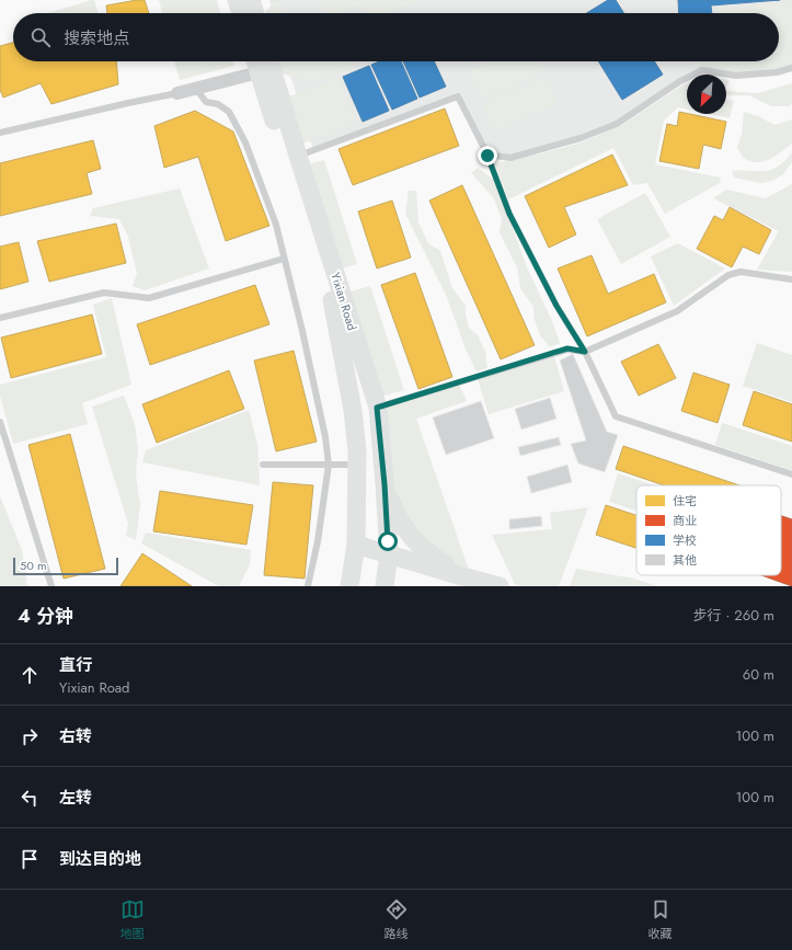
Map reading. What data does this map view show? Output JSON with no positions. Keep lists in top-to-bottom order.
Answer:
{
  "streets": {
    "main road": ["Yixian Road"]
  },
  "legend": [
    "住宅",
    "商业",
    "学校",
    "其他"
  ],
  "scale_bar": "50 m",
  "north": "bottom left",
  "page": {
    "search": "搜索地点",
    "scale": "50 m",
    "heading": ["4 分钟", "步行 · 260 m"],
    "list": [
      ["直行", "Yixian Road", "60 m"],
      ["右转", "100 m"],
      ["左转", "100 m"],
      "到达目的地"
    ],
    "nav": ["地图", "路线", "收藏"]
  }
}
